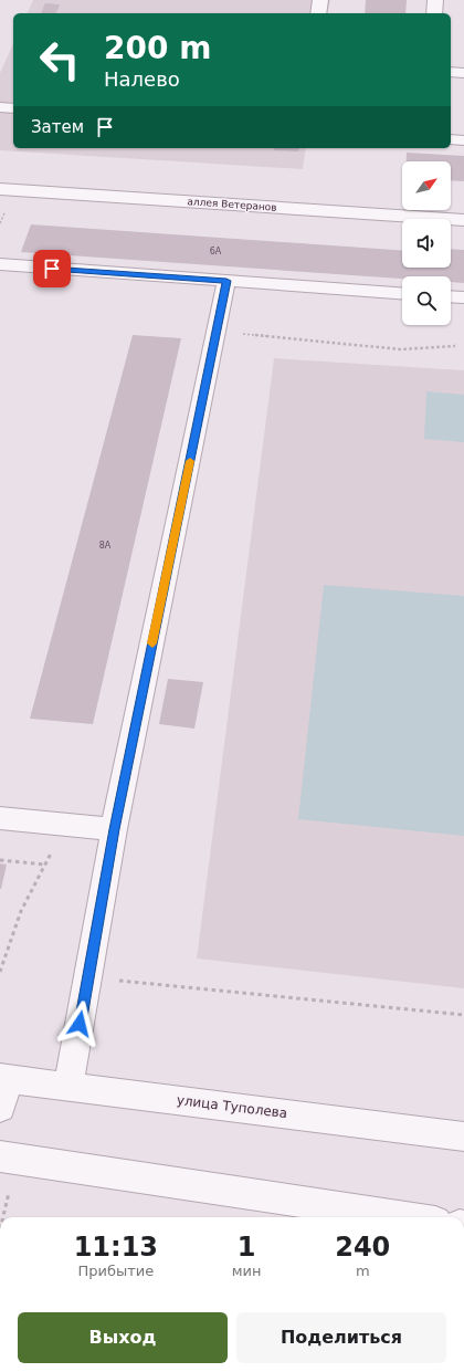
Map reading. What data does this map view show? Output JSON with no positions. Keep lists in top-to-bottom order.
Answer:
{
  "streets": {
    "street": ["аллея Ветеранов", "улица Туполева"]
  },
  "house_numbers": ["6А", "8А"],
  "north": "top right",
  "page": {
    "turn": ["200 m", "Налево"],
    "then": "Затем",
    "eta": [
      "11:13",
      "Прибытие",
      "1",
      "мин",
      "240",
      "m"
    ],
    "buttons": ["Выход", "Поделиться"]
  }
}
